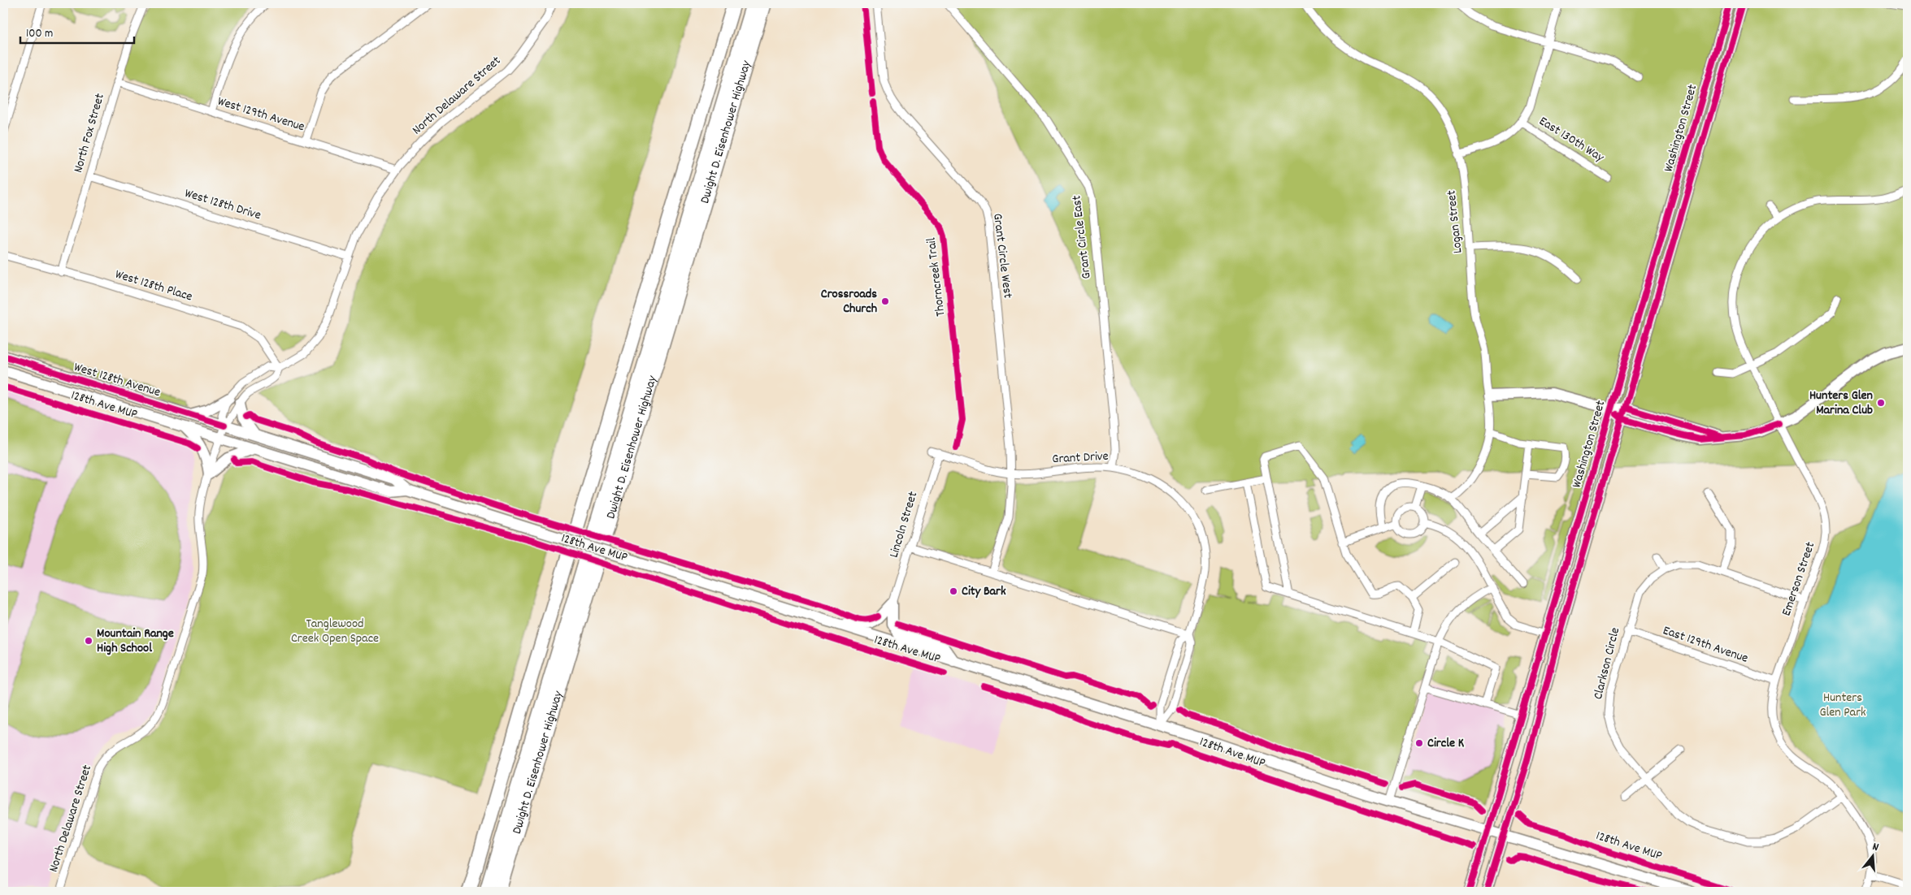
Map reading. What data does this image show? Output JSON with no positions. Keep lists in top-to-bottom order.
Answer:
{
  "streets": {
    "highway": ["Dwight D. Eisenhower Highway"],
    "main road": ["Washington Street", "West 128th Avenue"],
    "street": [
      "North Delaware Street",
      "West 129th Avenue",
      "North Fox Street",
      "East 130th Way",
      "West 128th Drive",
      "Logan Street",
      "Grant Circle East",
      "Grant Circle West",
      "West 128th Place",
      "Grant Drive",
      "Lincoln Street",
      "Emerson Street",
      "East 129th Avenue",
      "Clarkson Circle"
    ],
    "cycle path": ["Thorncreek Trail", "128th Ave MUP"]
  },
  "crossings": [
    ["North Delaware Street", "West 129th Avenue"],
    ["North Delaware Street", "West 128th Drive"],
    ["North Delaware Street", "West 128th Place"],
    ["North Delaware Street", "West 128th Avenue"],
    ["West 129th Avenue", "North Fox Street"],
    ["North Fox Street", "West 128th Drive"],
    ["North Fox Street", "West 128th Place"],
    ["Grant Circle East", "Grant Drive"],
    ["Grant Circle West", "Grant Drive"],
    ["Grant Drive", "Lincoln Street"],
    ["Emerson Street", "East 129th Avenue"],
    ["Emerson Street", "Clarkson Circle"],
    ["East 129th Avenue", "Clarkson Circle"]
  ],
  "parks": ["Tanglewood Creek Open Space", "Hunters Glen Park"],
  "places": [
    "Crossroads Church",
    "Hunters Glen Marina Club",
    "City Bark",
    "Mountain Range High School",
    "Circle K"
  ],
  "scale_bar": "100 m",
  "north": "top"
}
